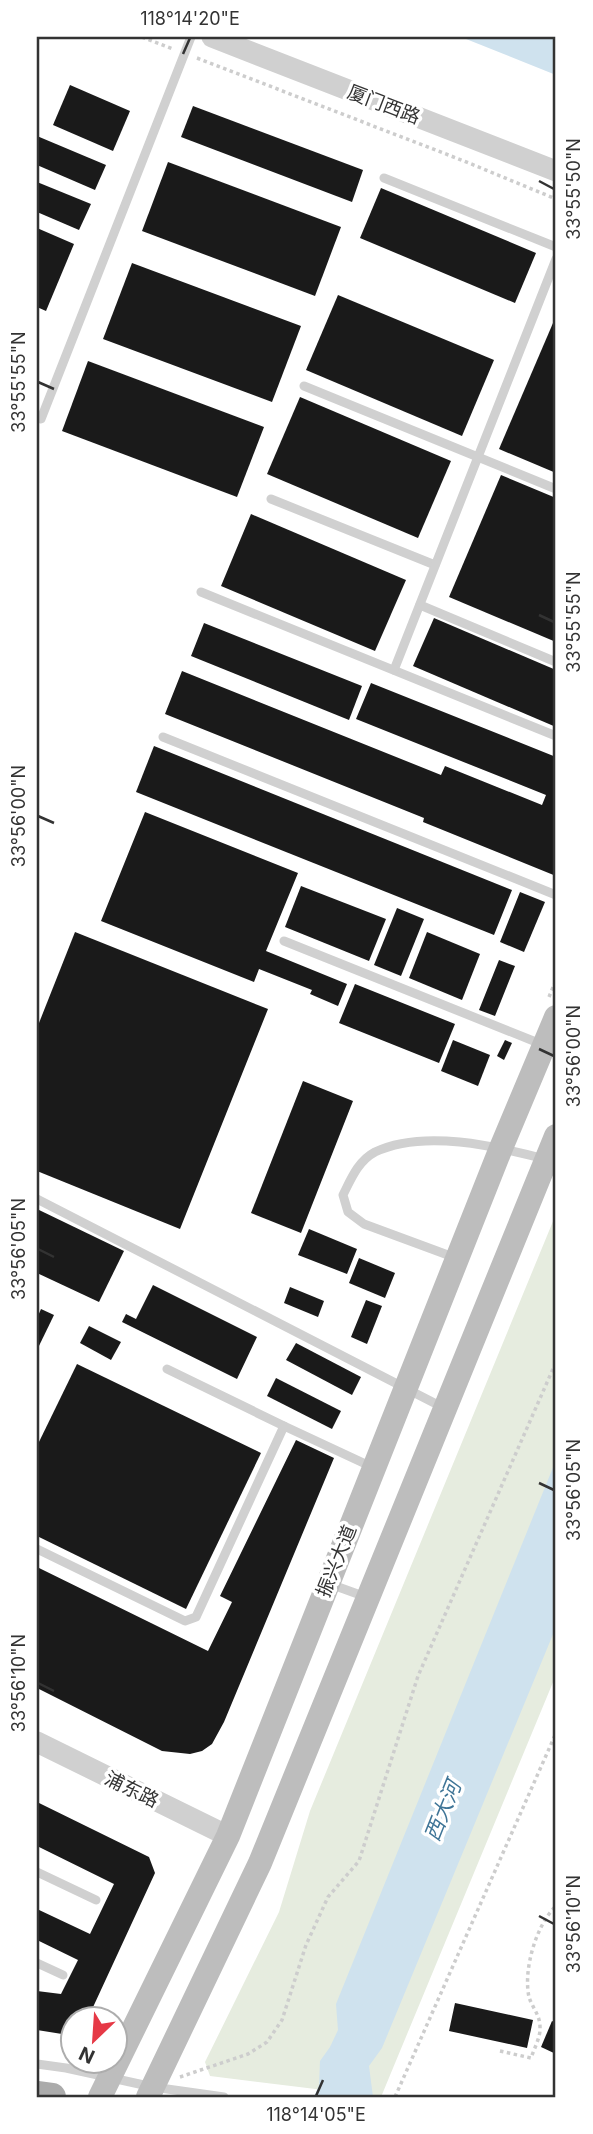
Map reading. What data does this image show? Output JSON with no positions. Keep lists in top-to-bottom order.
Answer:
{
  "streets": {
    "main road": ["振兴大道"],
    "street": ["厦门西路", "浦东路"]
  },
  "crossings": [
    ["振兴大道", "浦东路"]
  ],
  "water": ["西大河"],
  "north": "bottom left",
  "coordinates": [
    "118°14'20\"E",
    "33°55'50\"N",
    "33°55'55\"N",
    "33°56'00\"N",
    "33°56'05\"N",
    "33°56'10\"N",
    "118°14'05\"E"
  ]
}
